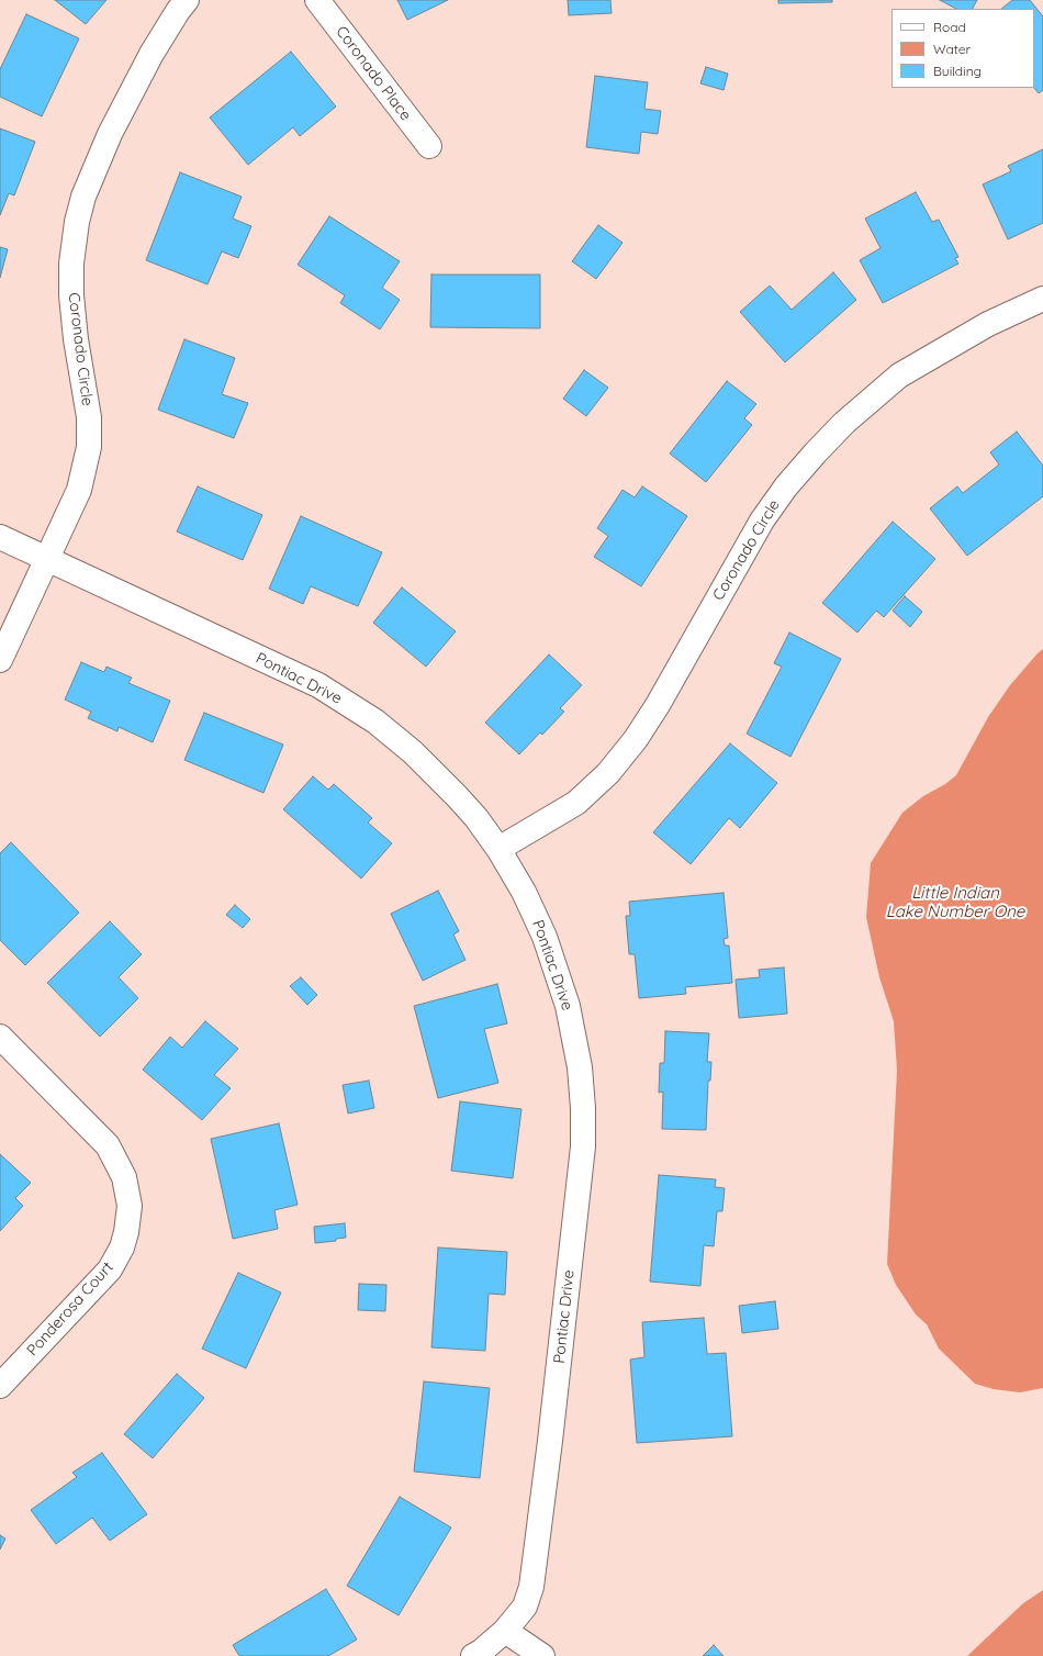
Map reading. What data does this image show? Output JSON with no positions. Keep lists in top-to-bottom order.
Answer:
{
  "streets": {
    "street": [
      "Coronado Place",
      "Coronado Circle",
      "Pontiac Drive",
      "Ponderosa Court"
    ]
  },
  "crossings": [
    ["Coronado Circle", "Pontiac Drive"]
  ],
  "water": ["Little Indian Lake Number One"],
  "legend": ["Road", "Water", "Building"]
}
